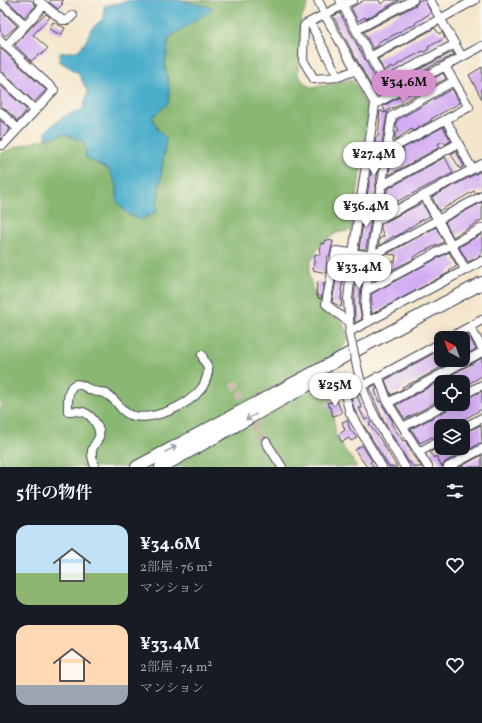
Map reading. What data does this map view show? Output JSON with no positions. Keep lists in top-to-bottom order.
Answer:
{
  "north": "top left",
  "page": {
    "price": [
      "¥34.6M",
      "¥27.4M",
      "¥36.4M",
      "¥33.4M",
      "¥25M"
    ],
    "heading": "5件の物件",
    "list": [
      {
        "name": "¥34.6M",
        "note": "2部屋 · 76 m² · マンション"
      },
      {
        "name": "¥33.4M",
        "note": "2部屋 · 74 m² · マンション"
      }
    ]
  }
}
